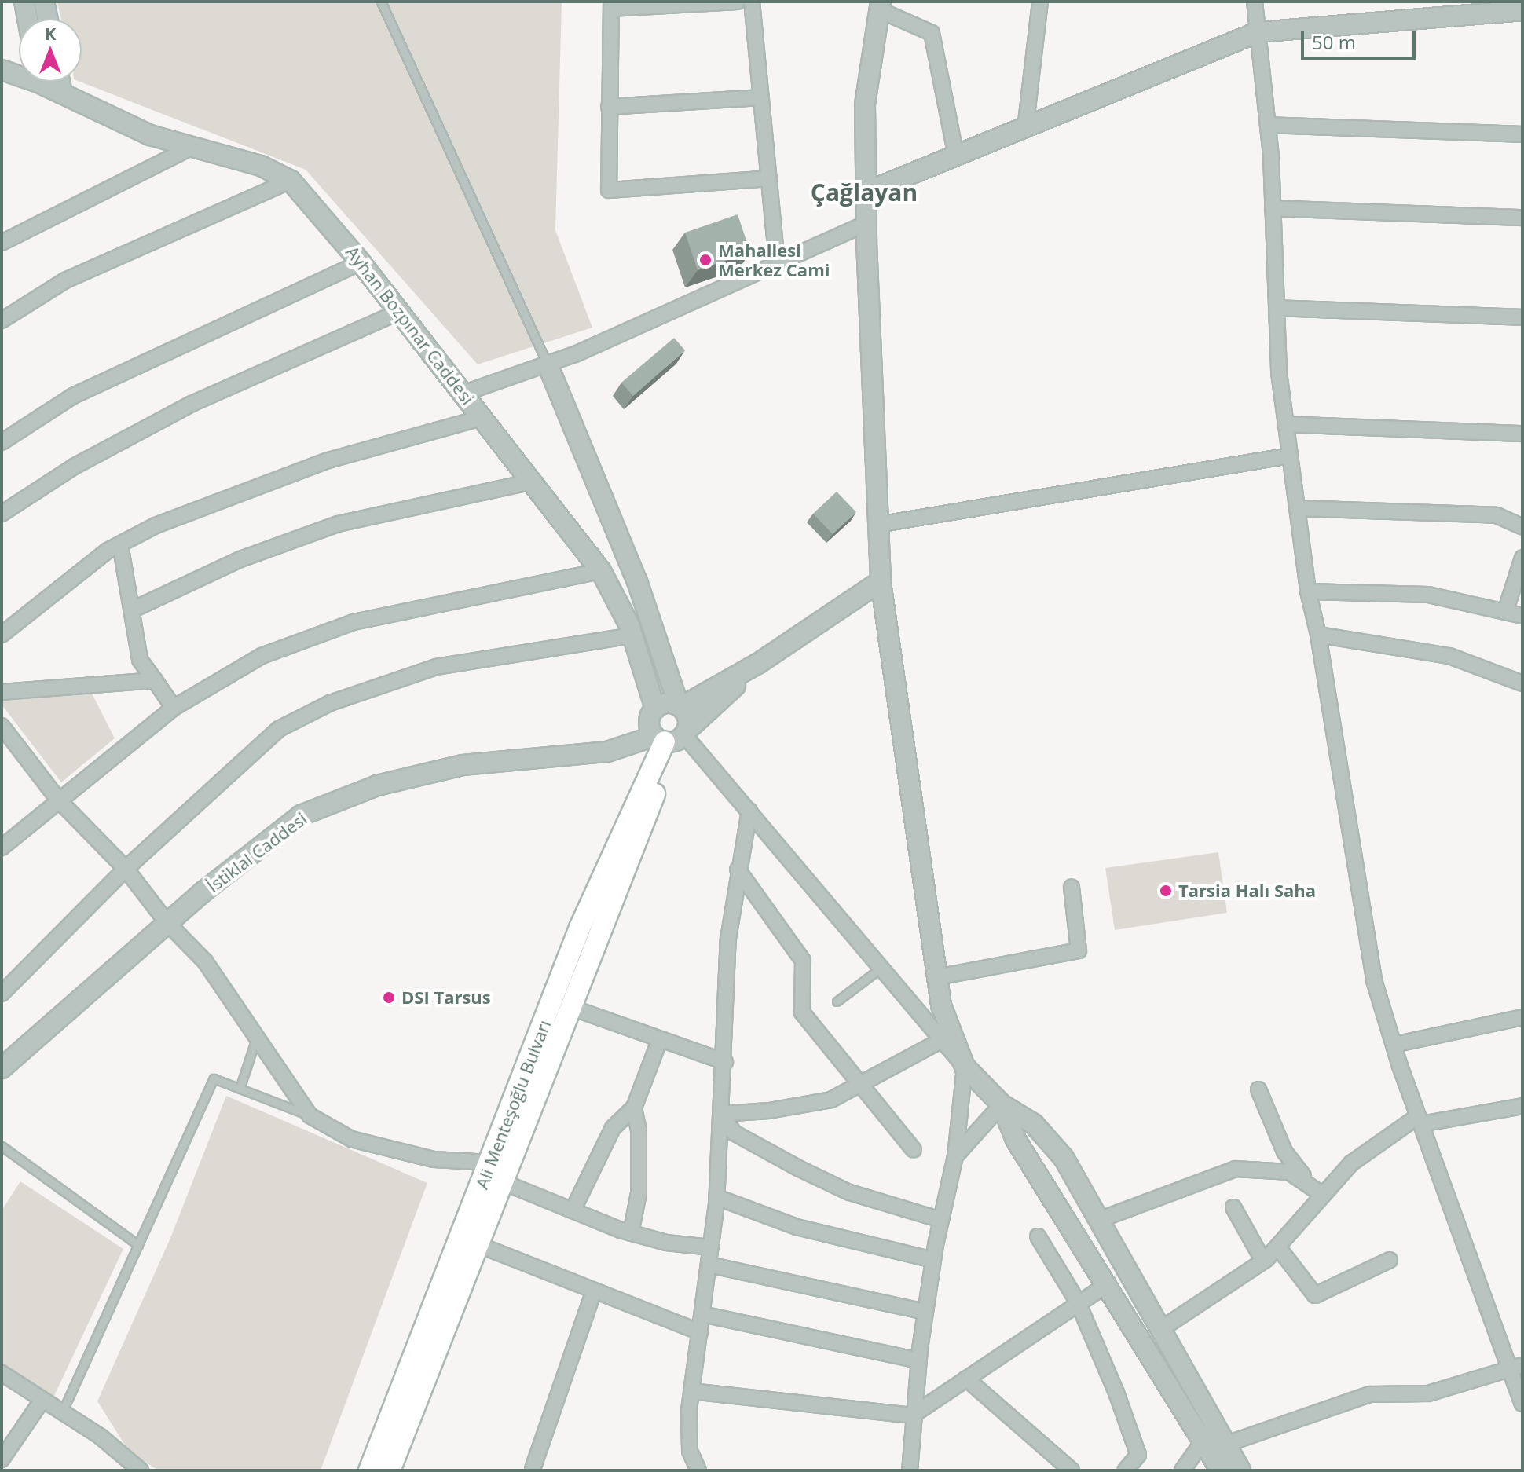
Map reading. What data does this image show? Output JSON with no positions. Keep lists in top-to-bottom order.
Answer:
{
  "streets": {
    "main road": ["Ali Menteşoğlu Bulvarı"],
    "street": ["Ayhan Bozpınar Caddesi", "İstiklal Caddesi"]
  },
  "crossings": [
    ["Ayhan Bozpınar Caddesi", "İstiklal Caddesi"],
    ["Ayhan Bozpınar Caddesi", "Ali Menteşoğlu Bulvarı"],
    ["İstiklal Caddesi", "Ali Menteşoğlu Bulvarı"]
  ],
  "districts": ["Çağlayan"],
  "places": ["Mahallesi Merkez Cami", "Tarsia Halı Saha", "DSI Tarsus"],
  "scale_bar": "50 m",
  "north": "top"
}
